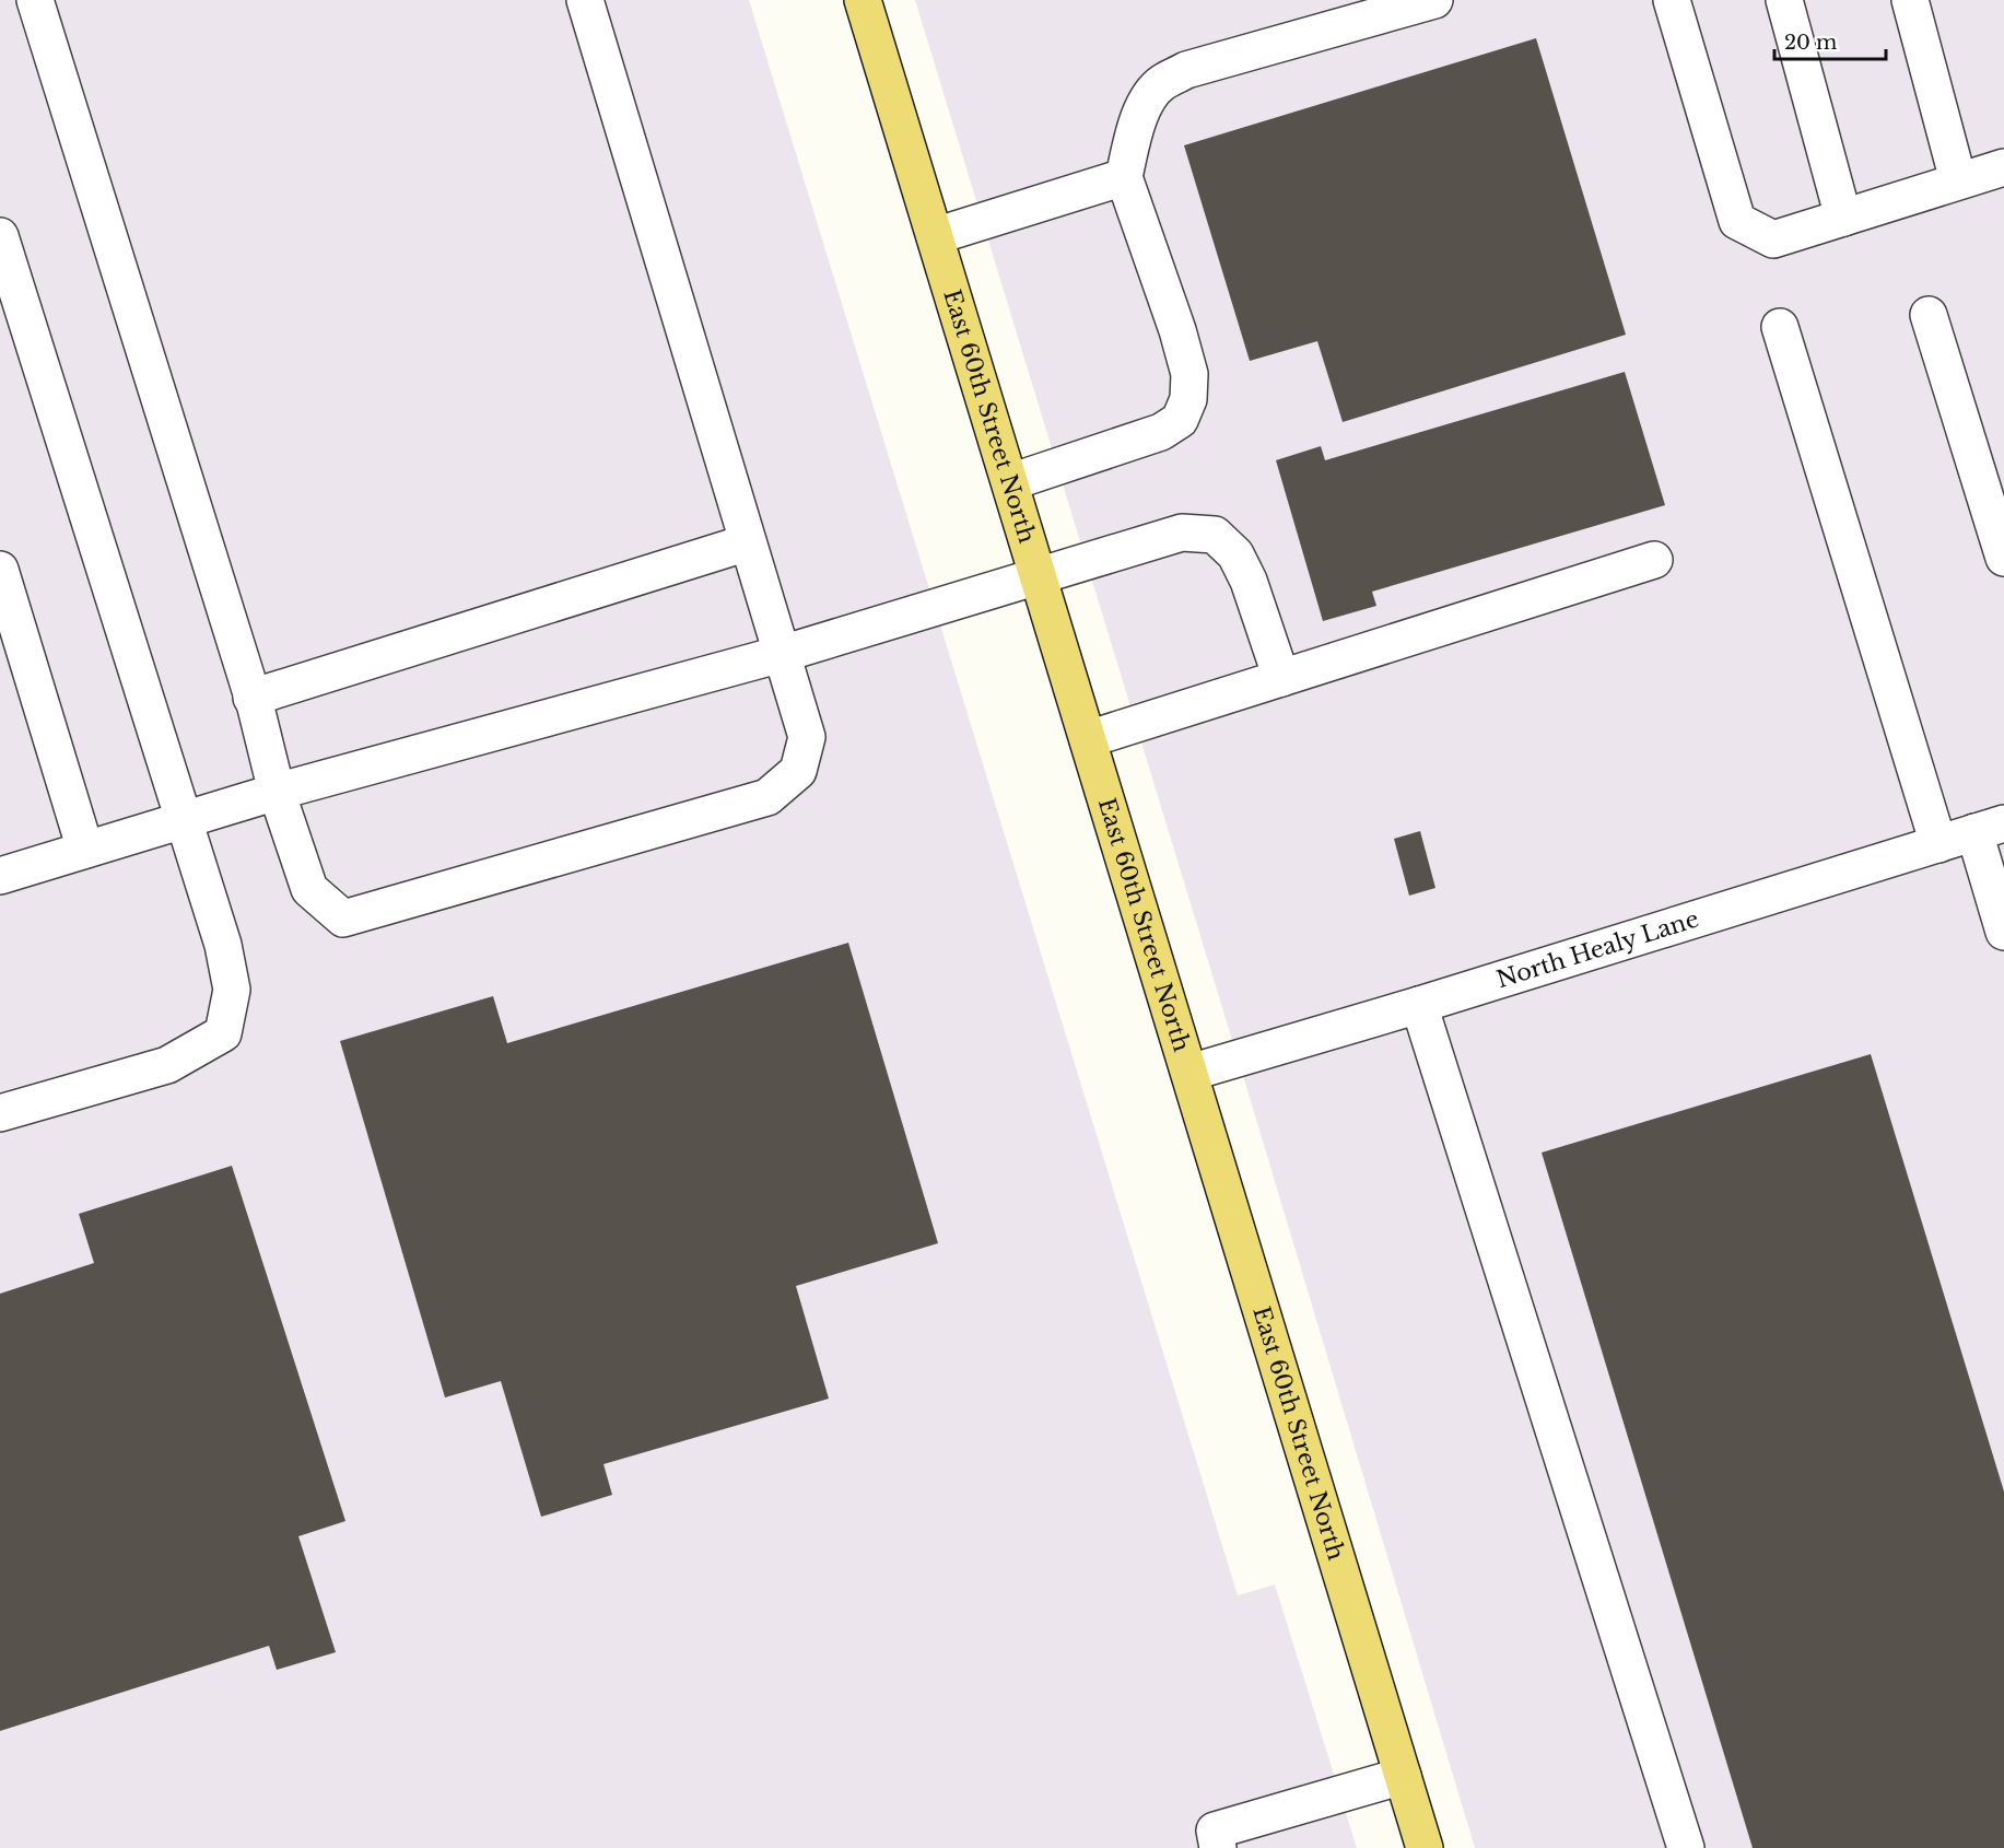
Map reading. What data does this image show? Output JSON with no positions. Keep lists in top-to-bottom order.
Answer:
{
  "streets": {
    "main road": ["East 60th Street North"],
    "street": ["North Healy Lane"]
  },
  "crossings": [
    ["East 60th Street North", "North Healy Lane"]
  ],
  "scale_bar": "20 m"
}
